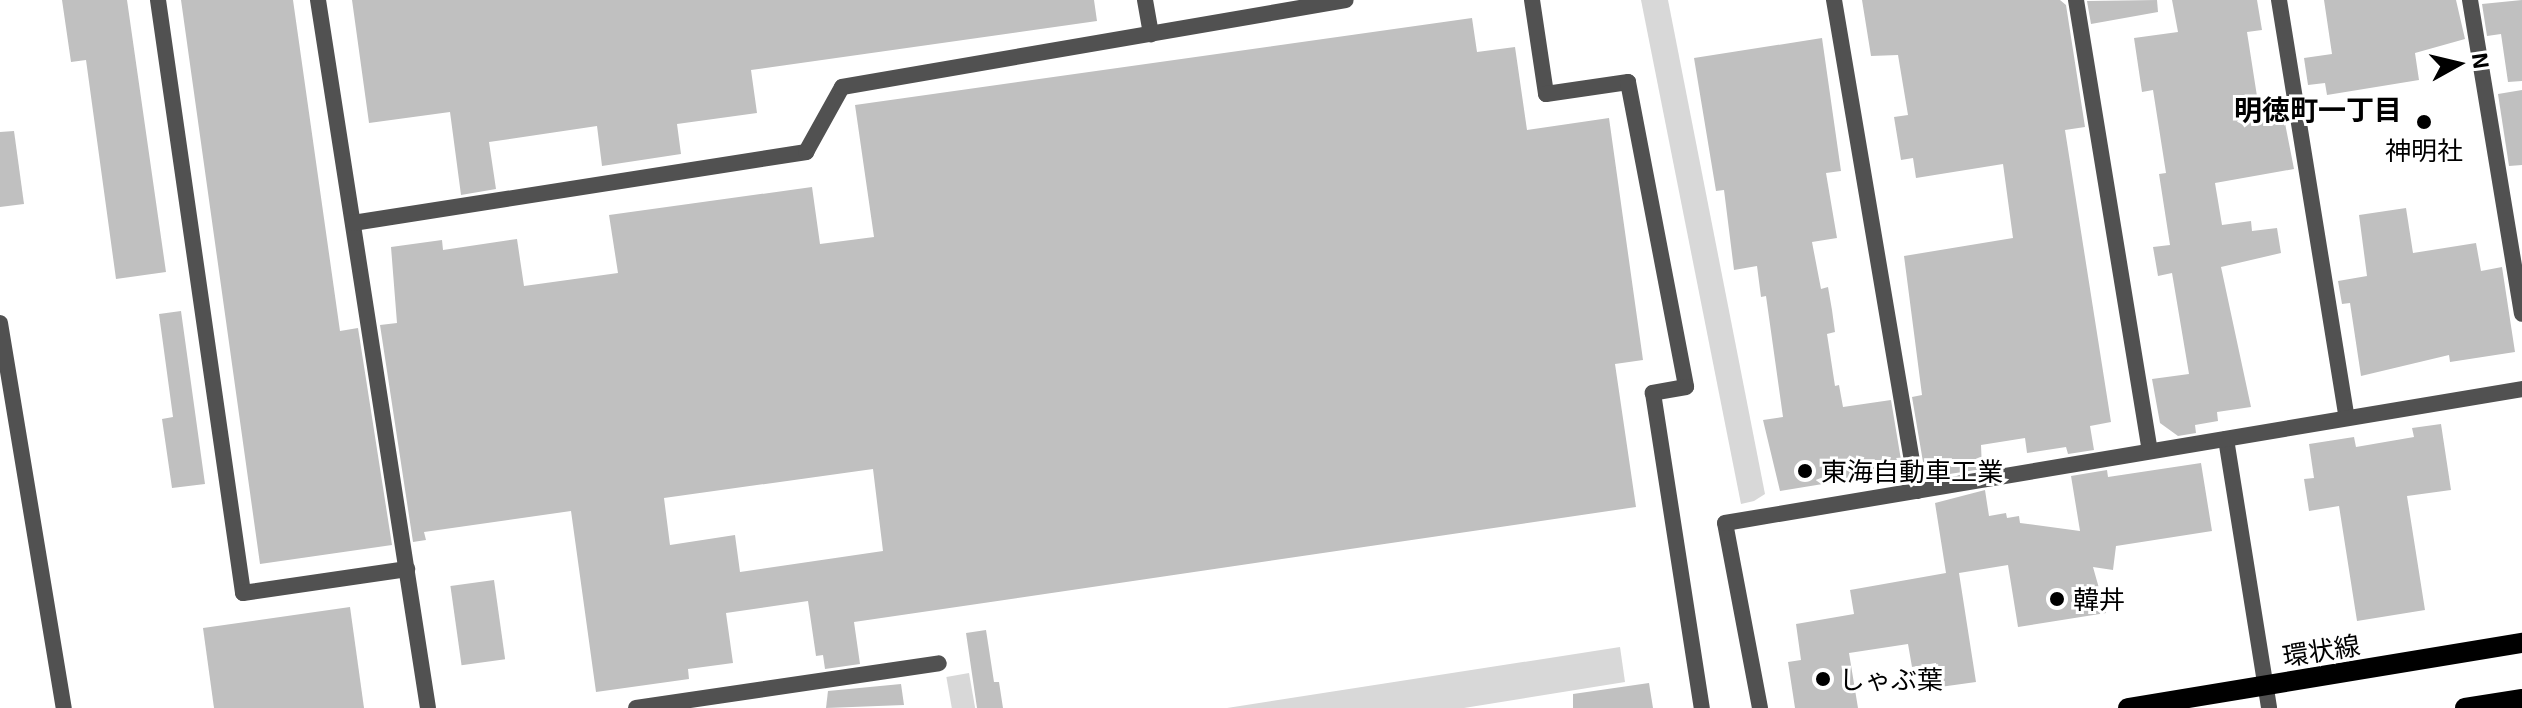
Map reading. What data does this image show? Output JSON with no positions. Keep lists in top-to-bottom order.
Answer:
{
  "streets": {
    "main road": ["環状線"]
  },
  "districts": ["明徳町一丁目"],
  "places": [
    "神明社",
    "東海自動車工業",
    "韓丼",
    "しゃぶ葉"
  ],
  "north": "right"
}
